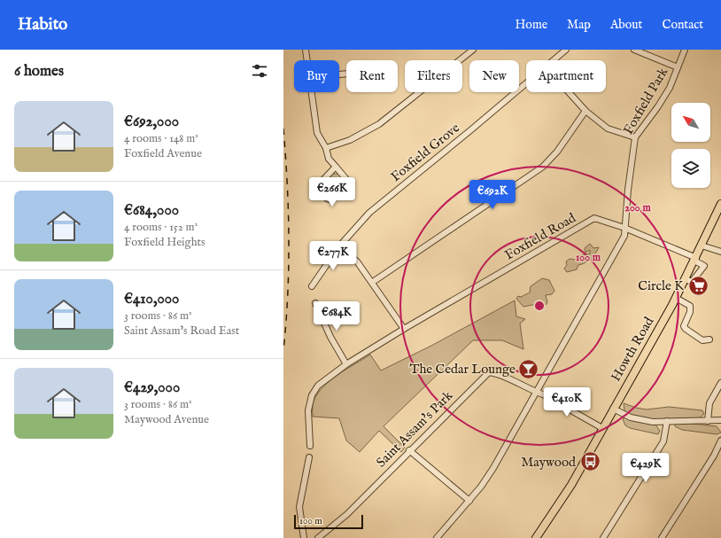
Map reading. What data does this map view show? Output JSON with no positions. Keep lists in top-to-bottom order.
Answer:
{
  "streets": {
    "main road": ["Howth Road"],
    "street": [
      "Foxfield Park",
      "Foxfield Grove",
      "Foxfield Road",
      "Saint Assam's Park"
    ]
  },
  "crossings": [
    ["Foxfield Park", "Foxfield Road"],
    ["Foxfield Park", "Saint Assam's Park"],
    ["Foxfield Road", "Howth Road"],
    ["Howth Road", "Saint Assam's Park"]
  ],
  "places": {
    "supermarket": ["Circle K"],
    "bar": ["The Cedar Lounge"],
    "bus stop": ["Maywood"]
  },
  "scale_bar": "100 m",
  "north": "top left",
  "page": {
    "header": "Habito",
    "nav": [
      "Home",
      "Map",
      "About",
      "Contact"
    ],
    "heading": "6 homes",
    "chip": [
      "Buy",
      "Rent",
      "Filters",
      "New",
      "Apartment"
    ],
    "list": [
      {
        "name": "€692,000",
        "note": "4 rooms · 148 m² · Foxfield Avenue"
      },
      {
        "name": "€684,000",
        "note": "4 rooms · 152 m² · Foxfield Heights"
      },
      {
        "name": "€410,000",
        "note": "3 rooms · 86 m² · Saint Assam's Road East"
      },
      {
        "name": "€429,000",
        "note": "3 rooms · 86 m² · Maywood Avenue"
      }
    ],
    "price": [
      "€266K",
      "€692K",
      "€277K",
      "€684K",
      "€410K",
      "€429K"
    ],
    "scale": "100 m"
  },
  "rings": ["200 m", "100 m"]
}
